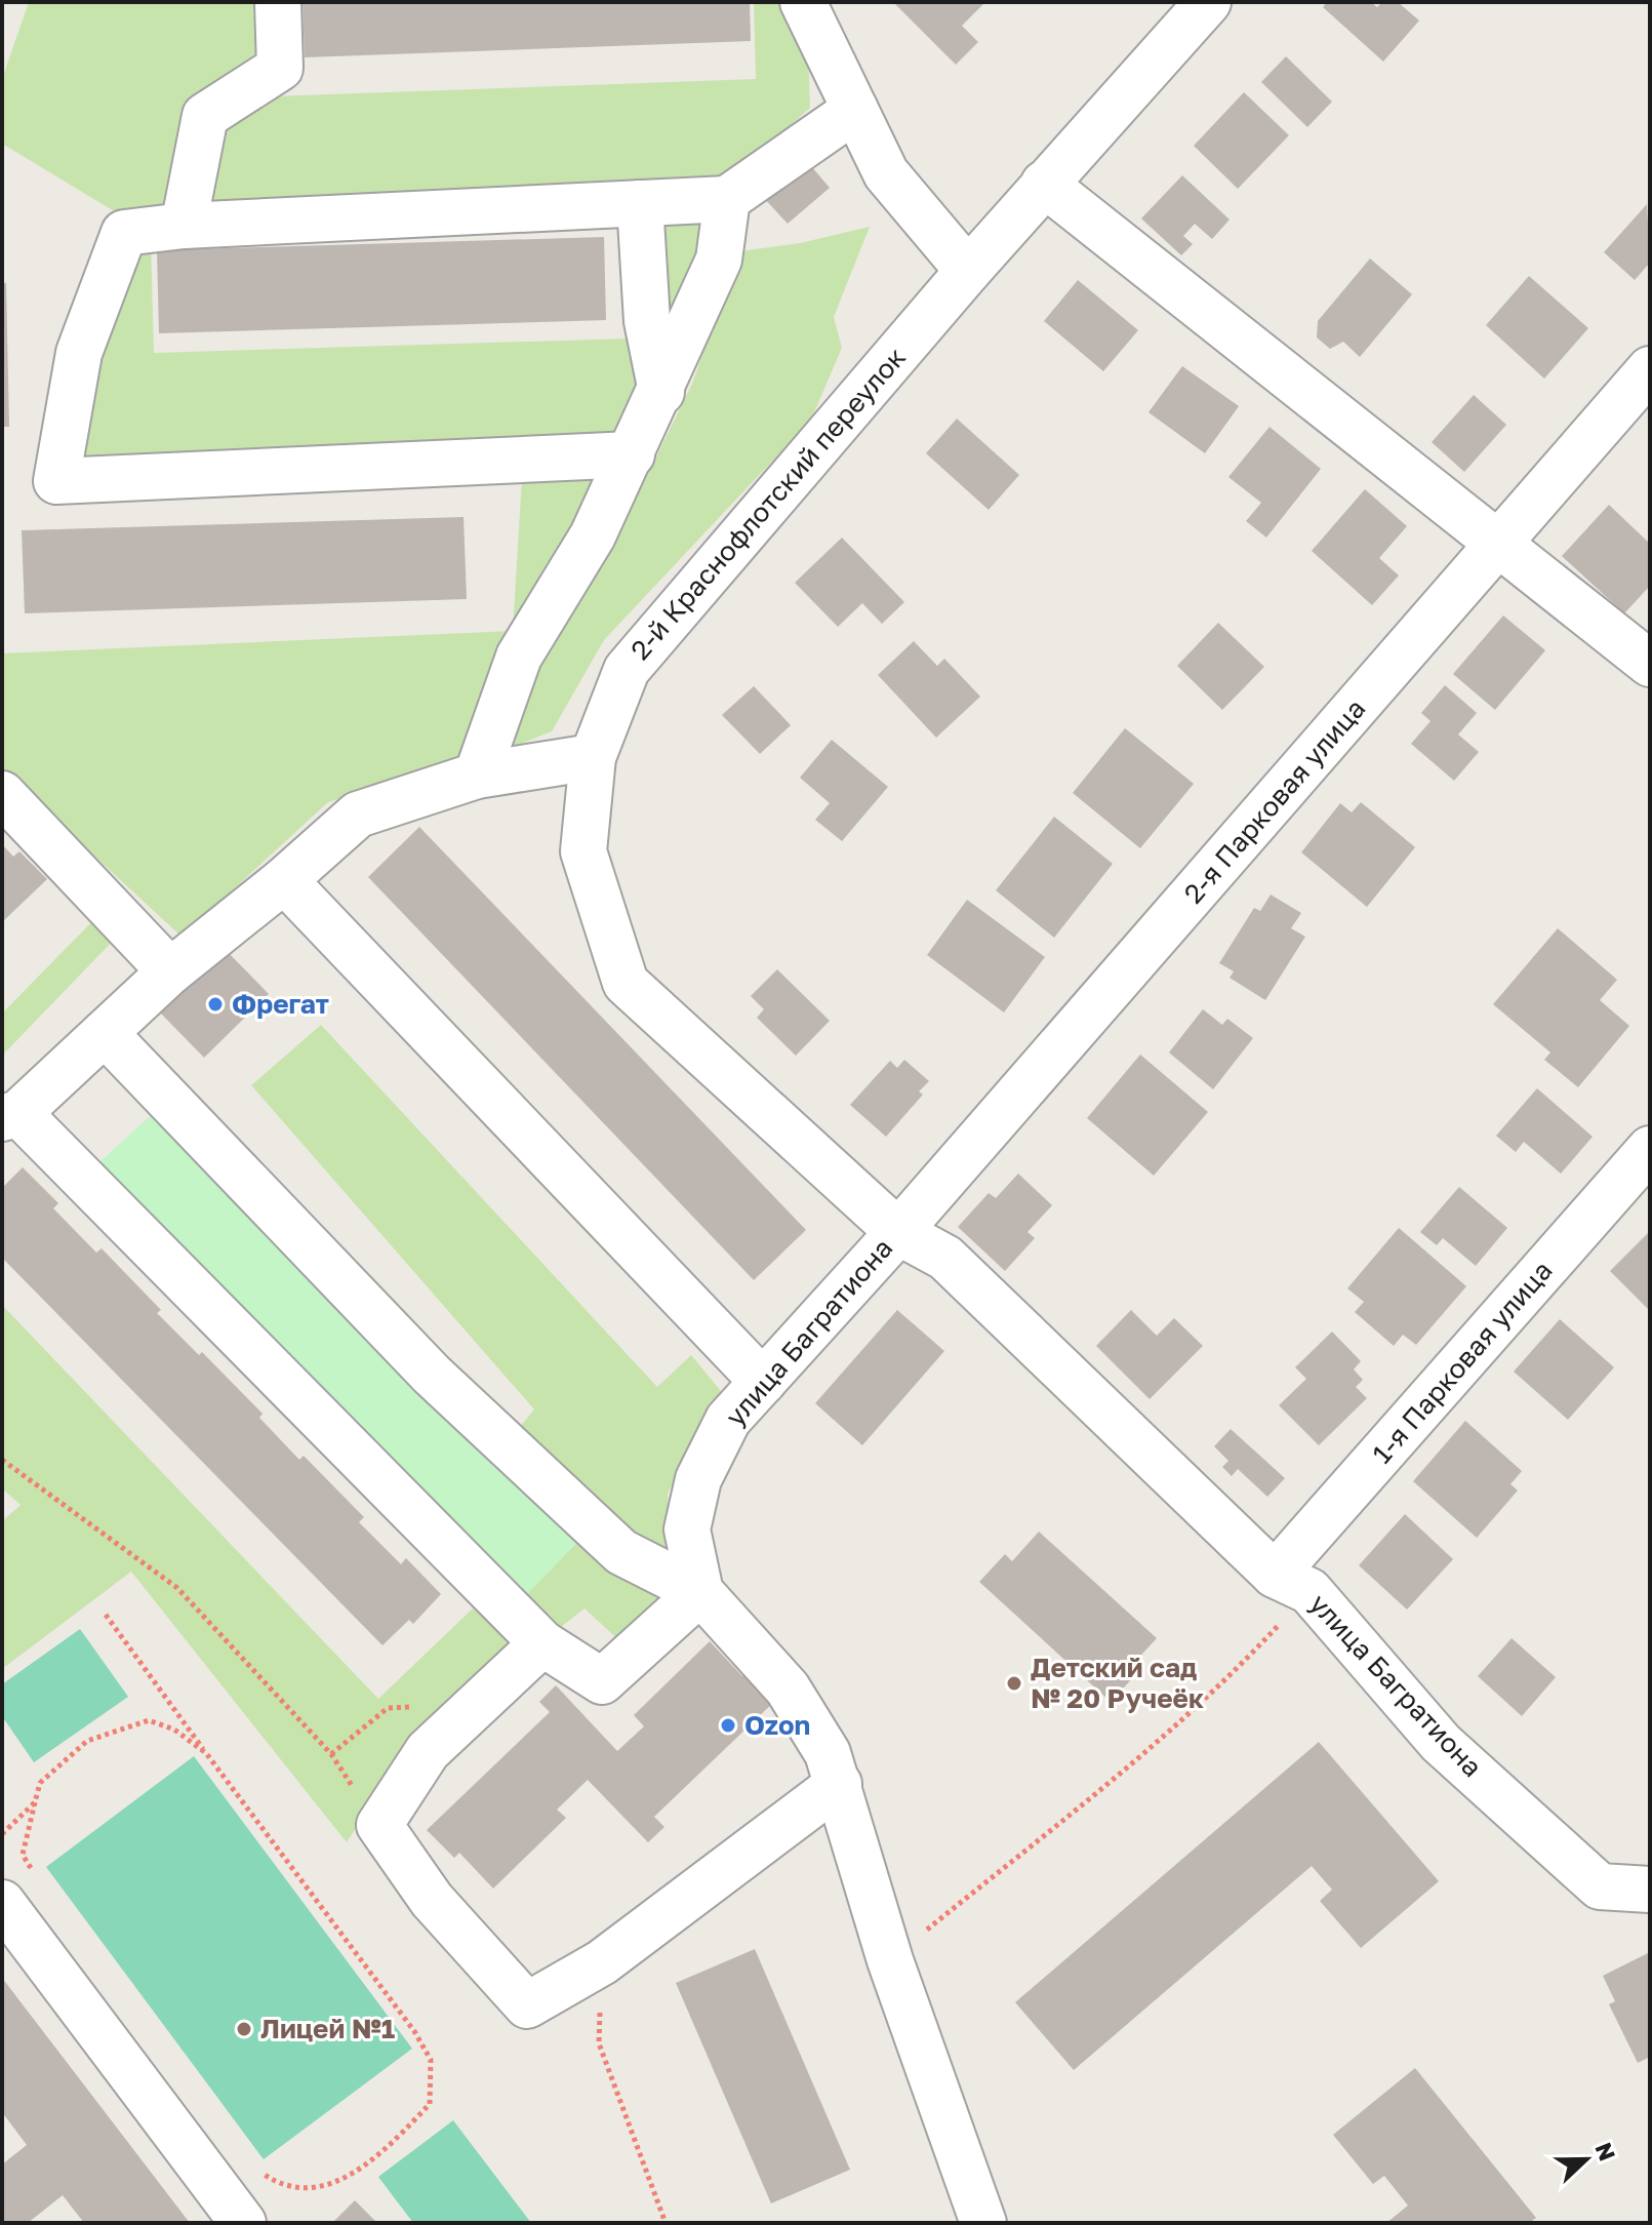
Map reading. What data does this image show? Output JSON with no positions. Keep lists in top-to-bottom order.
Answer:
{
  "streets": {
    "street": [
      "2-й Краснофлотский переулок",
      "2-я Парковая улица",
      "улица Багратиона",
      "1-я Парковая улица"
    ]
  },
  "crossings": [
    ["2-й Краснофлотский переулок", "2-я Парковая улица"],
    ["2-й Краснофлотский переулок", "улица Багратиона"],
    ["2-я Парковая улица", "улица Багратиона"],
    ["улица Багратиона", "1-я Парковая улица"]
  ],
  "places": [
    "Фрегат",
    "Детский сад № 20 Ручеёк",
    "Ozon",
    "Лицей №1"
  ],
  "north": "right"
}
